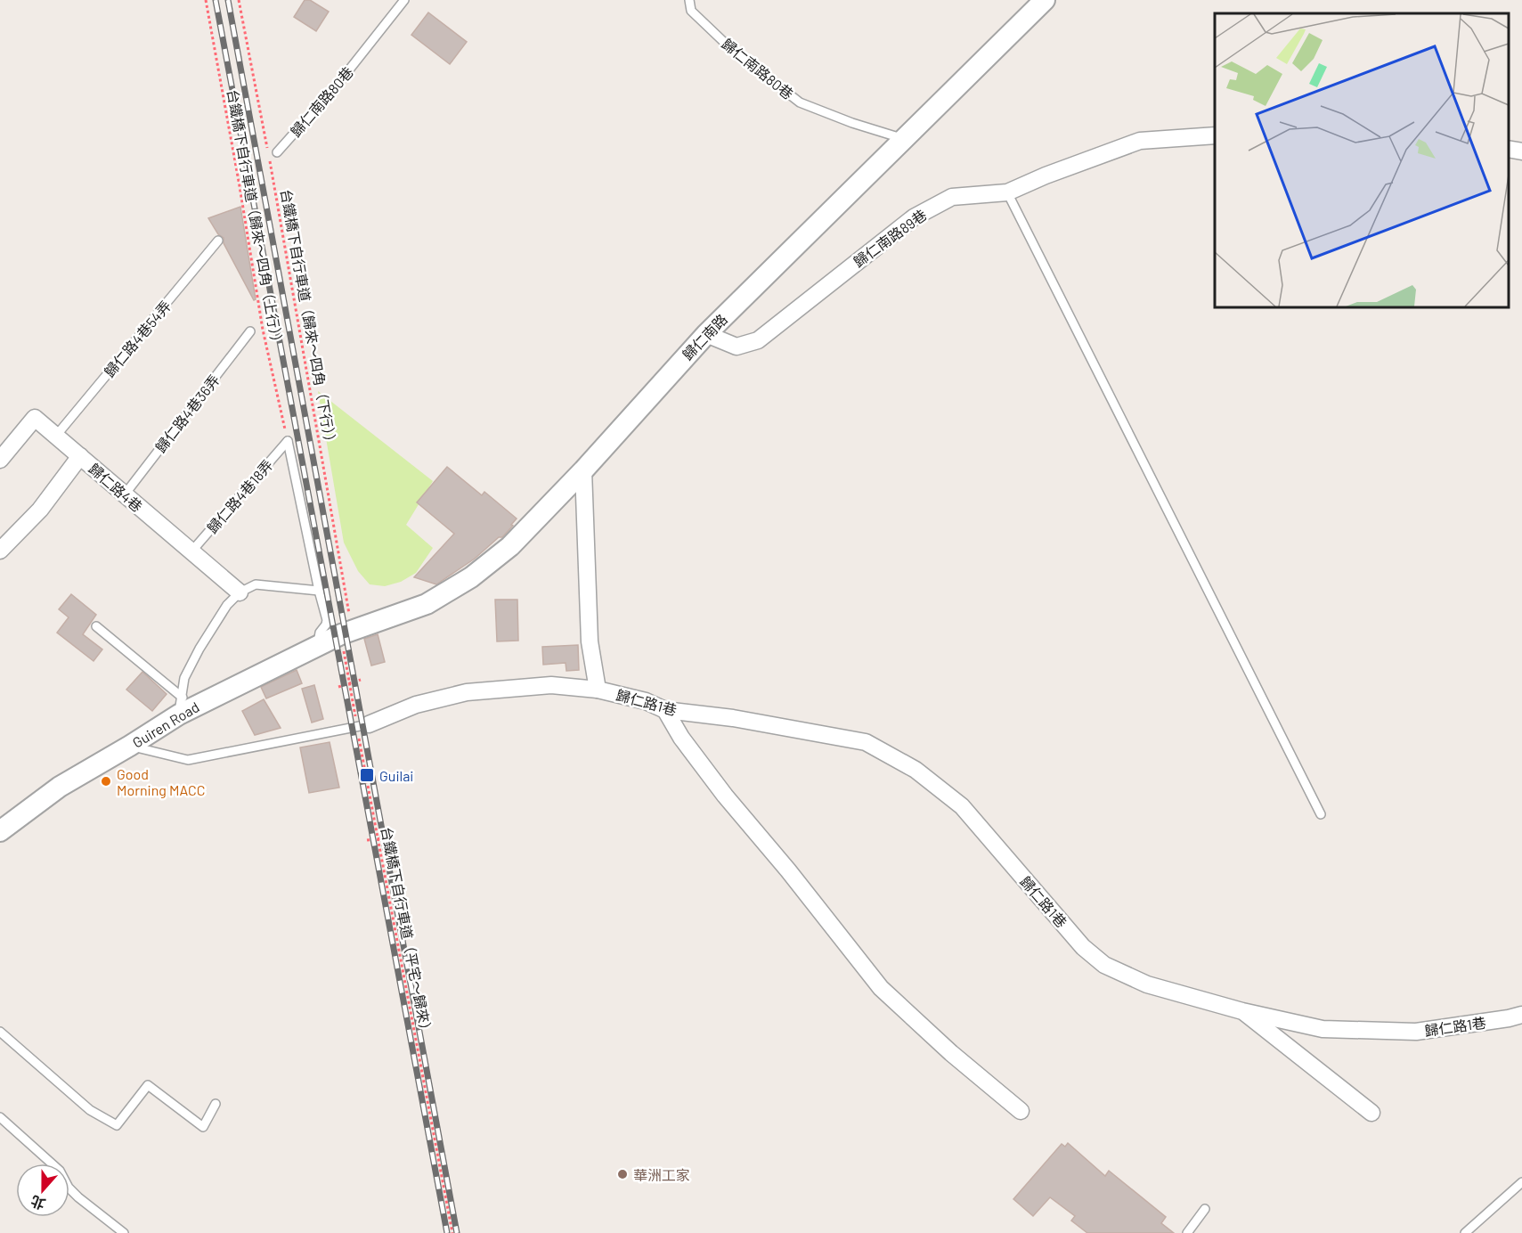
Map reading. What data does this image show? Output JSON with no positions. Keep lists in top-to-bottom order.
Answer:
{
  "streets": {
    "street": [
      "歸仁南路89巷",
      "歸仁南路",
      "歸仁路4巷",
      "歸仁路1巷",
      "Guiren Road"
    ],
    "lane": [
      "歸仁南路80巷",
      "歸仁路4巷54弄",
      "歸仁路4巷36弄",
      "歸仁路4巷18弄"
    ],
    "path": ["台鐵橋下自行車道（歸來～四角（上行））", "台鐵橋下自行車道（歸來～四角（下行））", "台鐵橋下自行車道（平宅～歸來）"]
  },
  "crossings": [
    ["歸仁南路80巷", "歸仁南路"],
    ["台鐵橋下自行車道（歸來～四角（上行））", "歸仁路4巷18弄"],
    ["歸仁南路89巷", "歸仁南路"],
    ["台鐵橋下自行車道（歸來～四角（下行））", "歸仁南路"],
    ["台鐵橋下自行車道（歸來～四角（下行））", "Guiren Road"],
    ["台鐵橋下自行車道（歸來～四角（下行））", "台鐵橋下自行車道（平宅～歸來）"],
    ["歸仁南路", "歸仁路1巷"],
    ["歸仁南路", "Guiren Road"],
    ["歸仁南路", "台鐵橋下自行車道（平宅～歸來）"],
    ["歸仁路4巷54弄", "歸仁路4巷"],
    ["歸仁路4巷36弄", "歸仁路4巷"],
    ["歸仁路4巷", "歸仁路4巷18弄"],
    ["歸仁路1巷", "Guiren Road"],
    ["歸仁路1巷", "台鐵橋下自行車道（平宅～歸來）"],
    ["Guiren Road", "台鐵橋下自行車道（平宅～歸來）"]
  ],
  "places": {
    "transit": ["Guilai"],
    "other": ["Good Morning MACC", "華洲工家"]
  },
  "north": "bottom"
}
